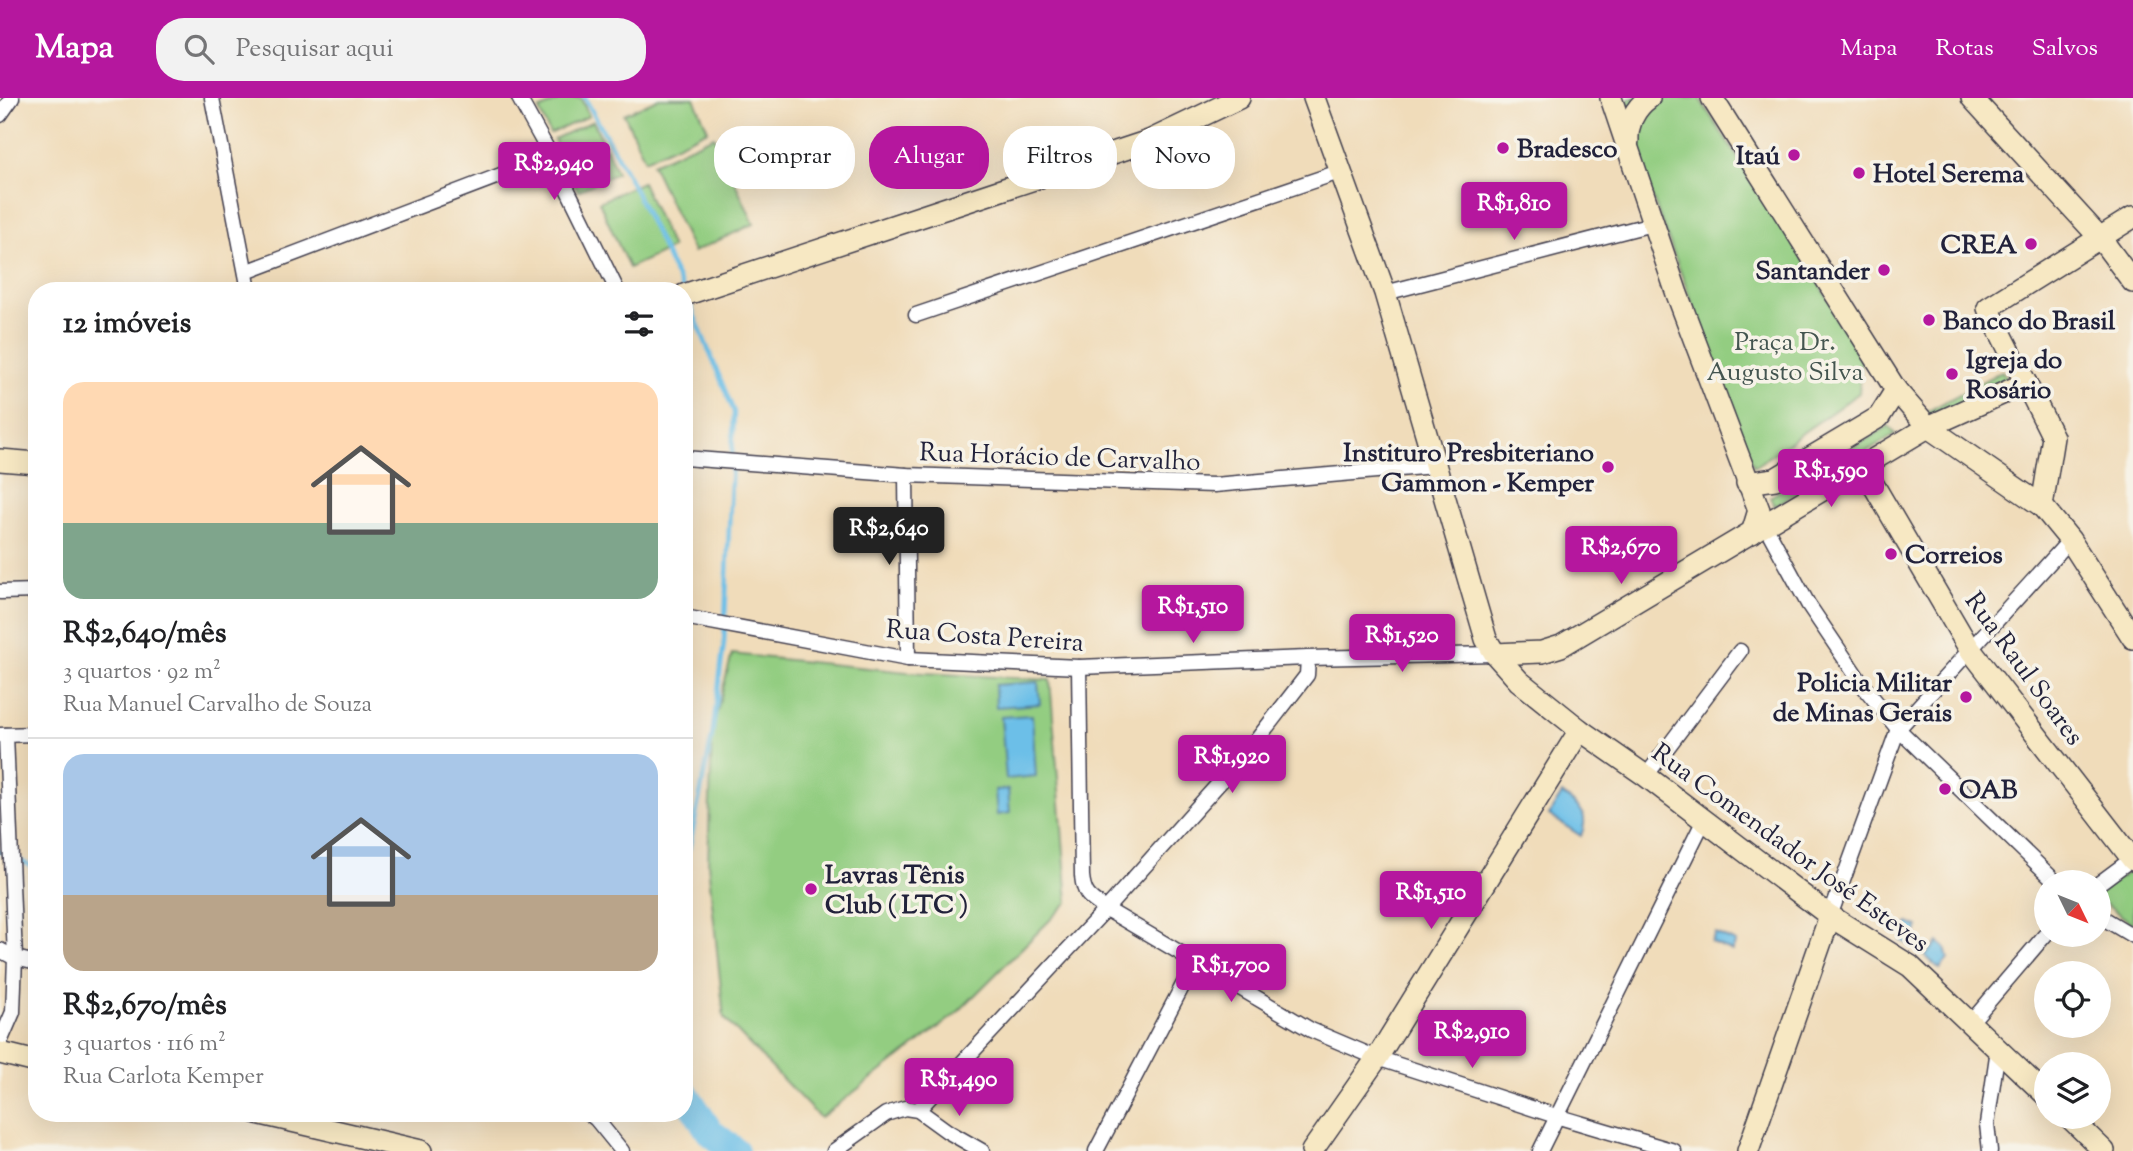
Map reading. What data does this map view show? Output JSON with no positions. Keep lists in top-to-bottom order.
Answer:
{
  "streets": {
    "main road": ["Rua Raul Soares", "Rua Comendador José Esteves"],
    "street": ["Rua Horácio de Carvalho", "Rua Costa Pereira"]
  },
  "crossings": [
    ["Rua Horácio de Carvalho", "Rua Comendador José Esteves"],
    ["Rua Costa Pereira", "Rua Comendador José Esteves"]
  ],
  "parks": ["Praça Dr. Augusto Silva"],
  "places": [
    "Bradesco",
    "Itaú",
    "Hotel Serema",
    "CREA",
    "Santander",
    "Banco do Brasil",
    "Igreja do Rosário",
    "Instituro Presbiteriano Gammon - Kemper",
    "Correios",
    "Policia Militar de Minas Gerais",
    "OAB",
    "Lavras Tênis Club ( LTC )"
  ],
  "north": "bottom right",
  "page": {
    "header": "Mapa",
    "search": "Pesquisar aqui",
    "nav": ["Mapa", "Rotas", "Salvos"],
    "chip": [
      "Comprar",
      "Alugar",
      "Filtros",
      "Novo"
    ],
    "price": [
      "R$2,940",
      "R$1,810",
      "R$1,590",
      "R$2,640",
      "R$2,670",
      "R$1,510",
      "R$1,520",
      "R$1,920",
      "R$1,510",
      "R$1,700",
      "R$2,910",
      "R$1,490"
    ],
    "heading": "12 imóveis",
    "list": [
      {
        "name": "R$2,640/mês",
        "note": "3 quartos · 92 m² · Rua Manuel Carvalho de Souza"
      },
      {
        "name": "R$2,670/mês",
        "note": "3 quartos · 116 m² · Rua Carlota Kemper"
      }
    ]
  }
}
